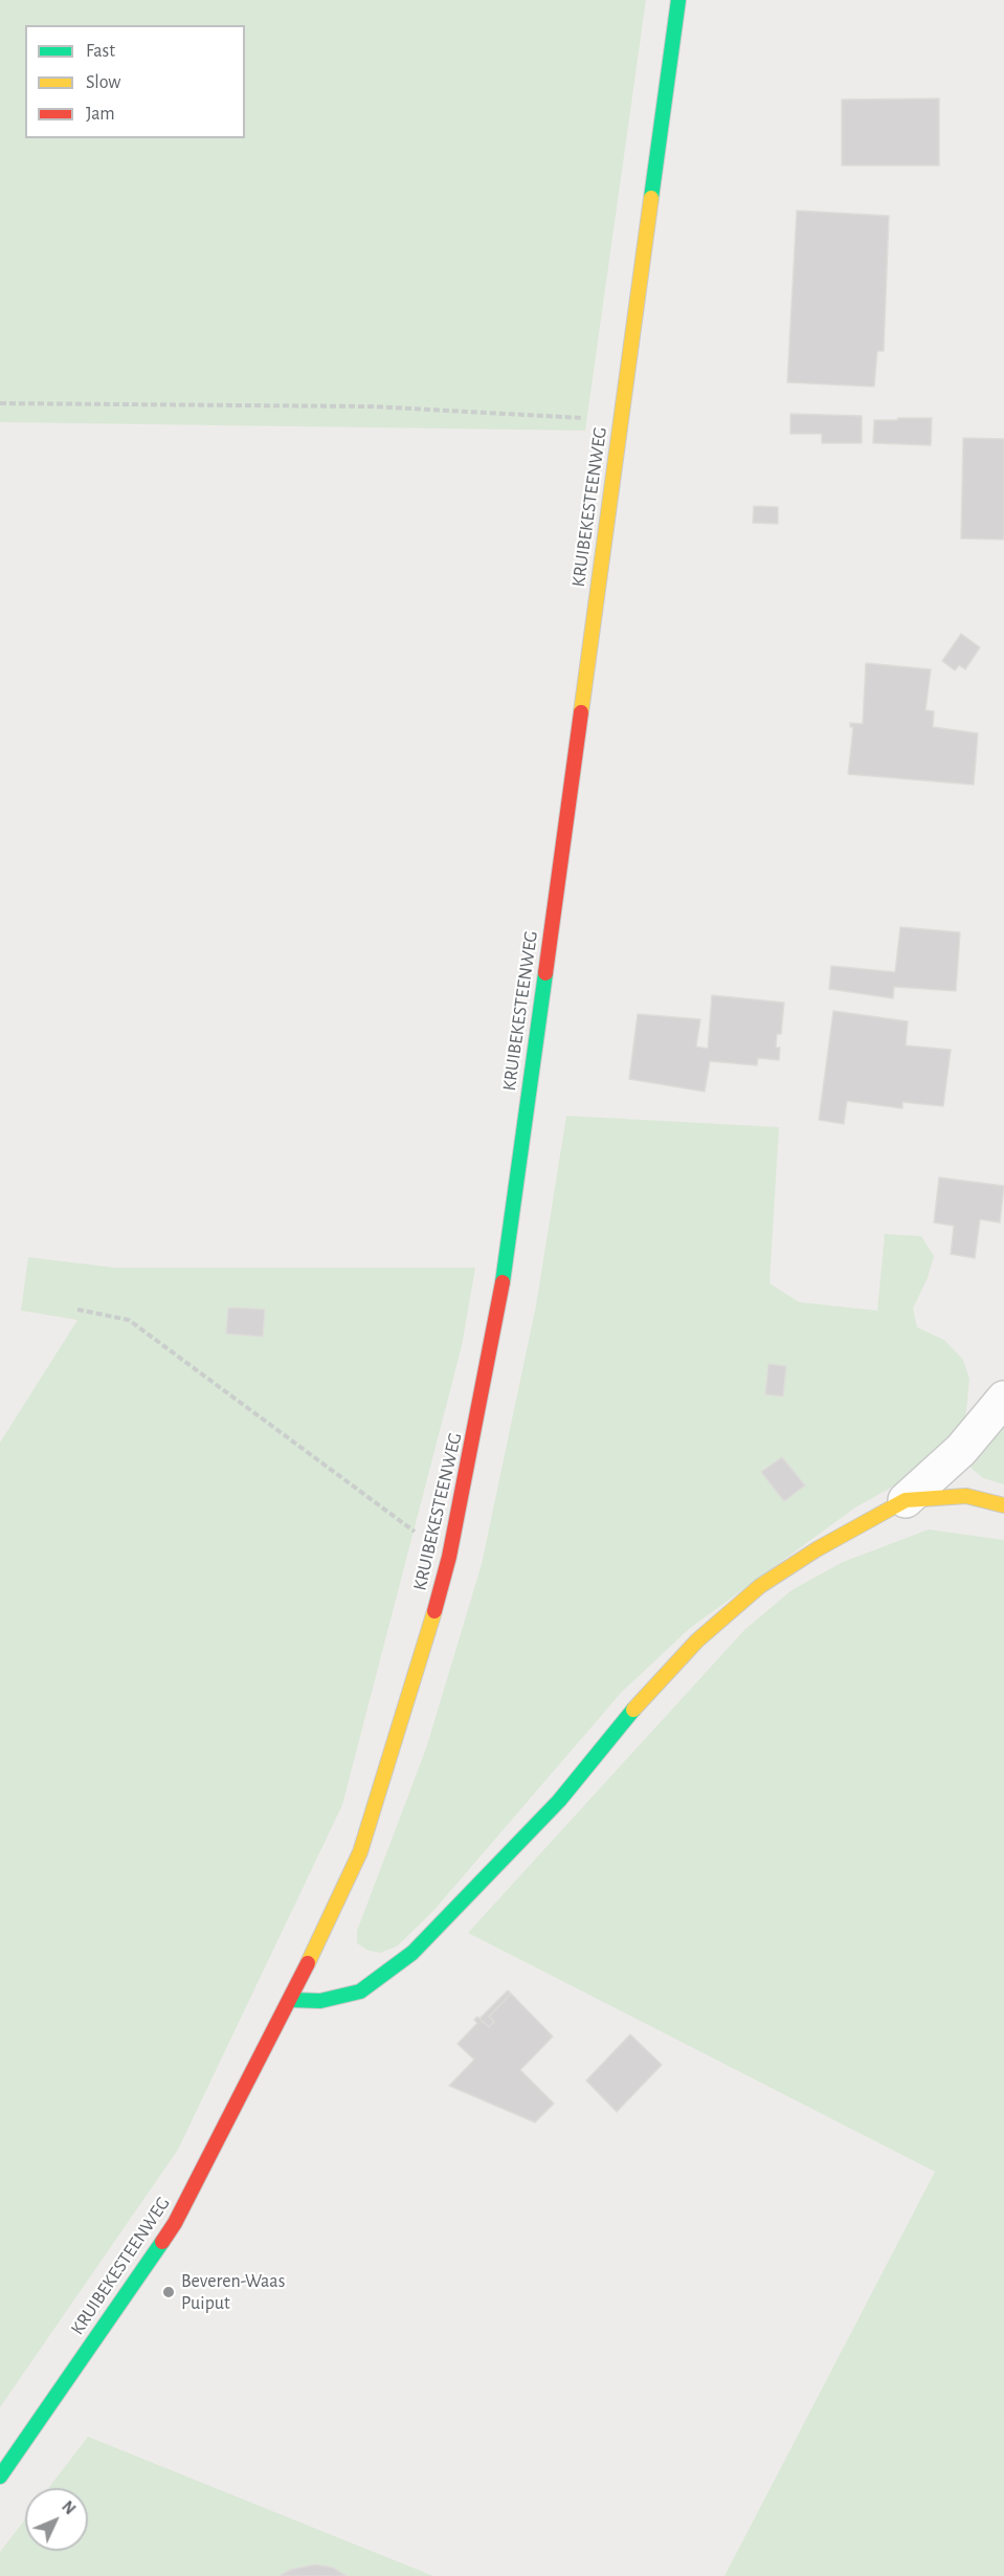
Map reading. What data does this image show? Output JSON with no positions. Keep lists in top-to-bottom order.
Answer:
{
  "streets": {
    "street": ["KRUIBEKESTEENWEG"]
  },
  "places": ["Beveren-Waas Puiput"],
  "legend": ["Fast", "Slow", "Jam"],
  "north": "top right"
}
